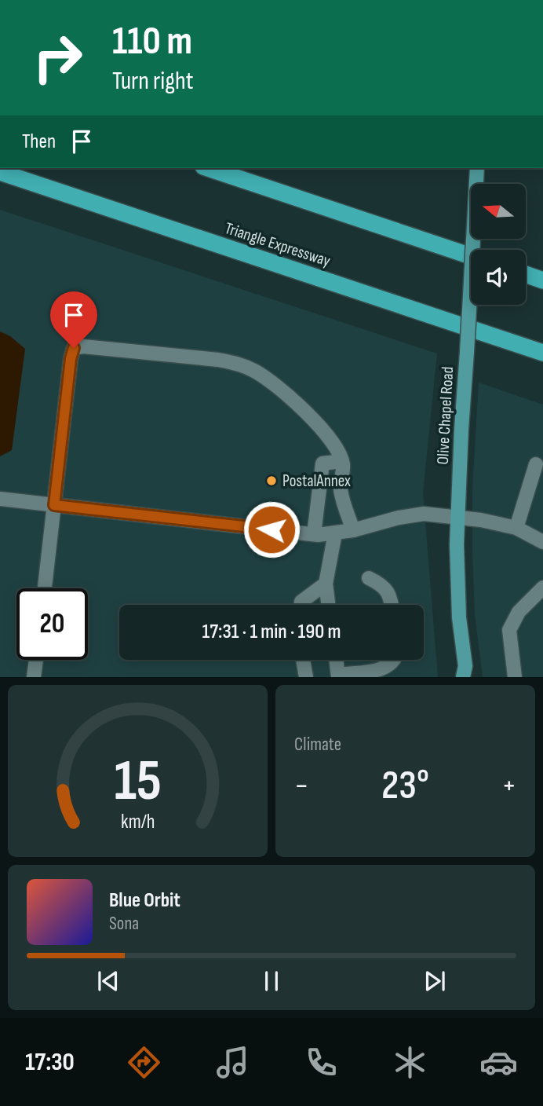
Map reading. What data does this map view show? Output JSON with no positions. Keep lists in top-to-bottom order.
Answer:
{
  "streets": {
    "highway": ["Triangle Expressway"],
    "main road": ["Olive Chapel Road"]
  },
  "places": ["PostalAnnex"],
  "north": "left",
  "page": {
    "turn": ["110 m", "Turn right"],
    "then": "Then",
    "limit": "20",
    "trip": "17:31 · 1 min · 190 m",
    "tile": "Climate",
    "heat": ["−", "23°", "+"],
    "song": ["Blue Orbit", "Sona"],
    "tabs": "17:30",
    "gauge": ["15", "km/h"]
  }
}
